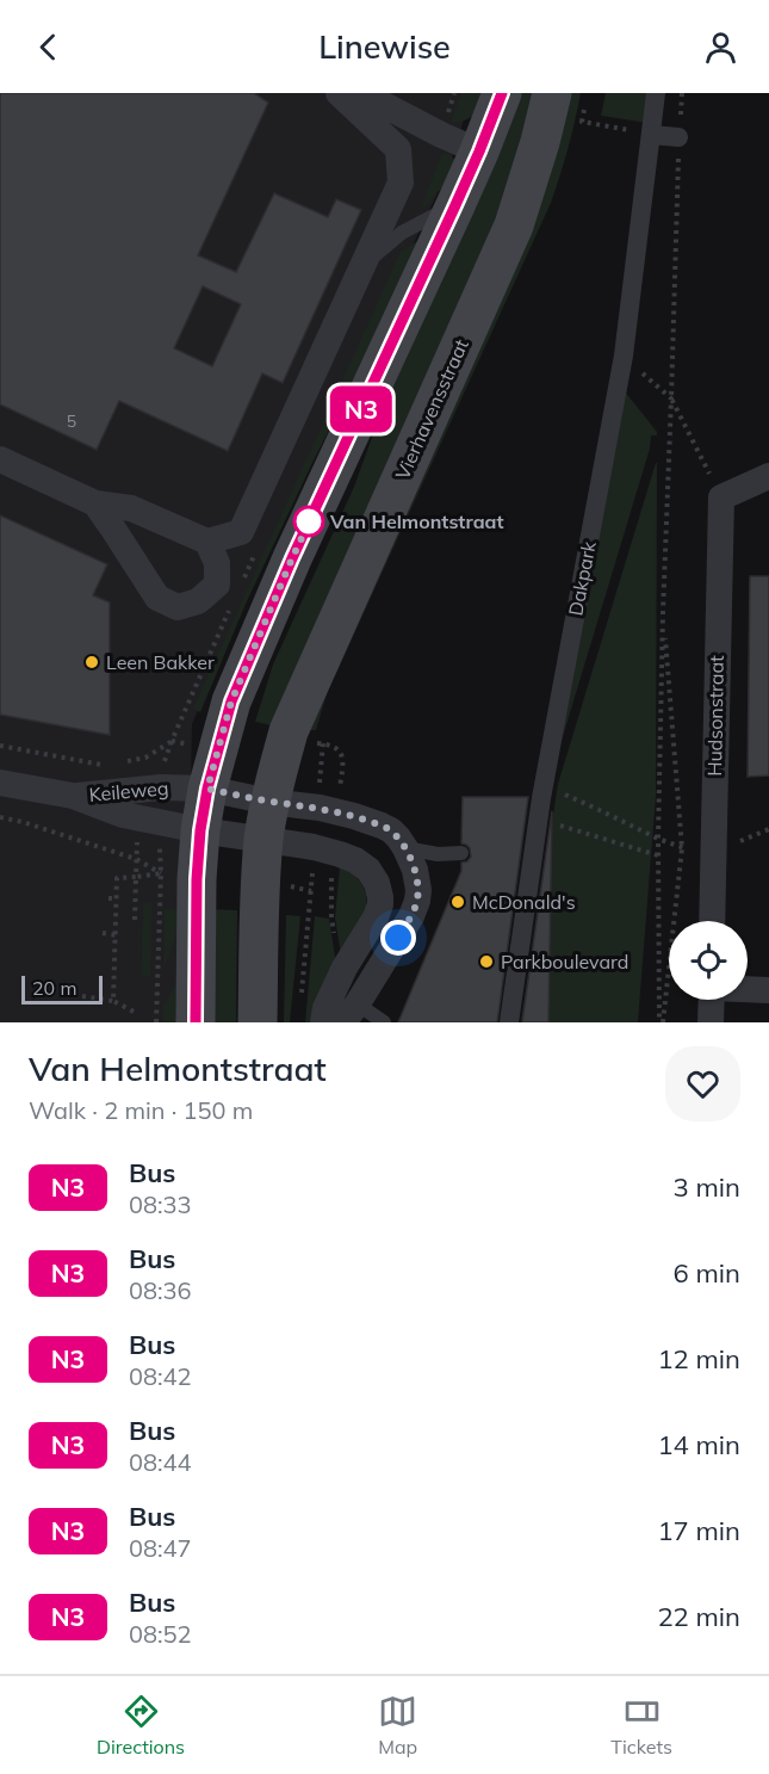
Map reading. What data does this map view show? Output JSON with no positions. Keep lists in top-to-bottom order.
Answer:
{
  "streets": {
    "main road": ["Vierhavensstraat"],
    "street": ["Dakpark", "Hudsonstraat", "Keileweg"]
  },
  "crossings": [
    ["Vierhavensstraat", "Keileweg"]
  ],
  "places": [
    "Van Helmontstraat",
    "Leen Bakker",
    "McDonald's",
    "Parkboulevard"
  ],
  "lines": ["bus line N3"],
  "house_numbers": ["5"],
  "scale_bar": "20 m",
  "page": {
    "header": "Linewise",
    "on_map": "N3",
    "scale": "20 m",
    "heading": ["Van Helmontstraat", "Walk · 2 min · 150 m"],
    "list": [
      {
        "mark": "N3",
        "name": "Bus",
        "note": "08:33",
        "value": "3 min"
      },
      {
        "mark": "N3",
        "name": "Bus",
        "note": "08:36",
        "value": "6 min"
      },
      {
        "mark": "N3",
        "name": "Bus",
        "note": "08:42",
        "value": "12 min"
      },
      {
        "mark": "N3",
        "name": "Bus",
        "note": "08:44",
        "value": "14 min"
      },
      {
        "mark": "N3",
        "name": "Bus",
        "note": "08:47",
        "value": "17 min"
      },
      {
        "mark": "N3",
        "name": "Bus",
        "note": "08:52",
        "value": "22 min"
      }
    ],
    "tabs": ["Directions", "Map", "Tickets"]
  }
}
